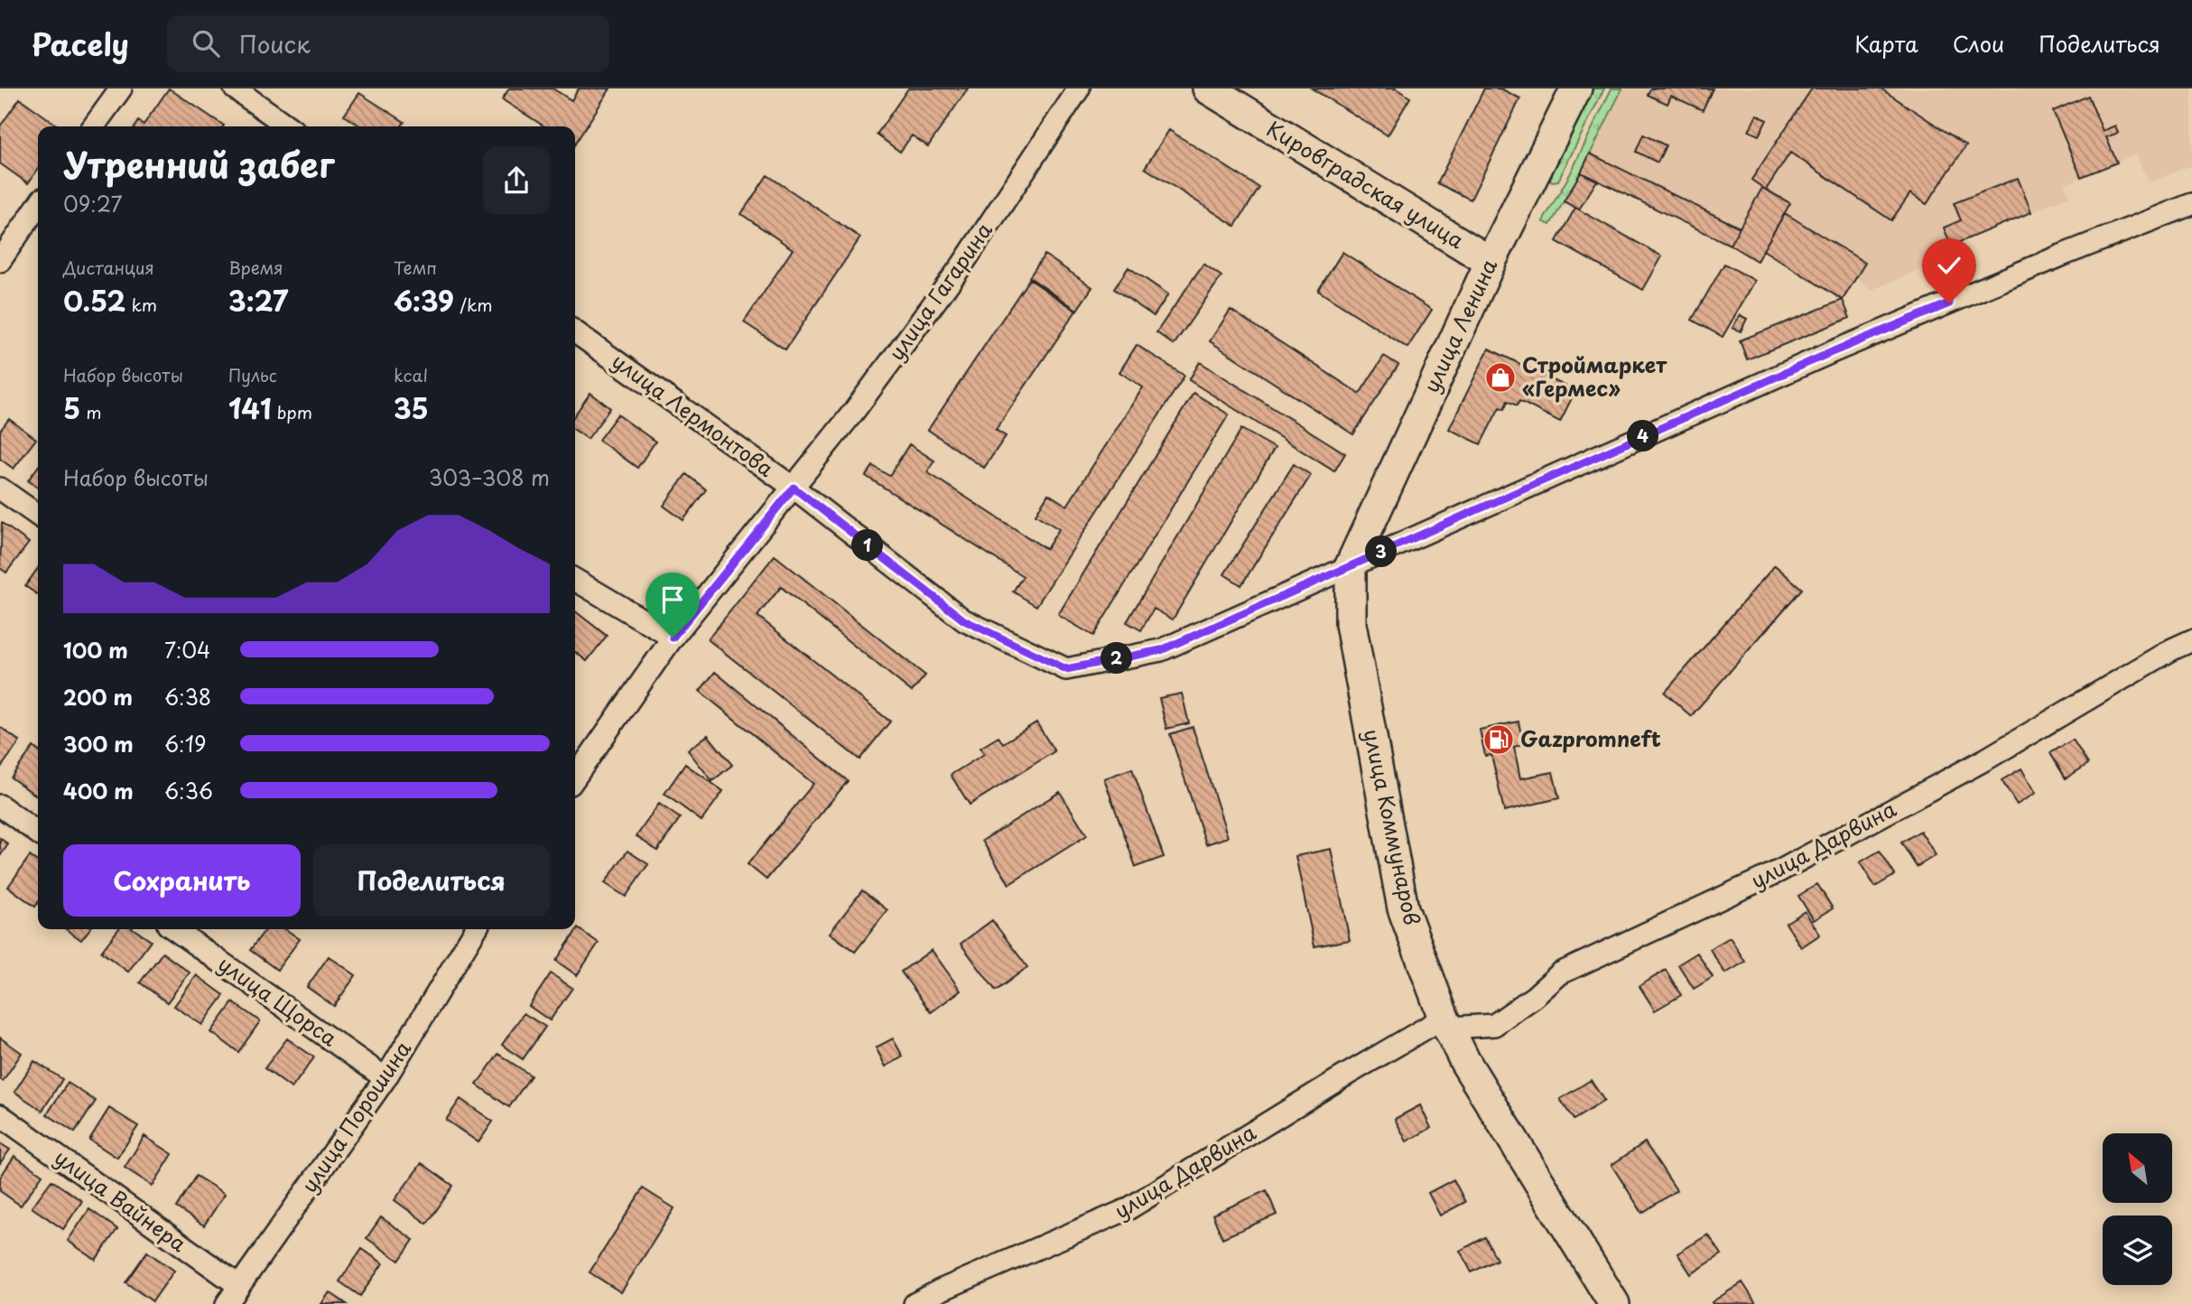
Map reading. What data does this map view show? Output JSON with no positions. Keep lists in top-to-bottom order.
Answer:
{
  "streets": {
    "main road": ["Кировградская улица", "улица Ленина", "улица Коммунаров"],
    "street": [
      "улица Гагарина",
      "улица Лермонтова",
      "улица Дарвина",
      "улица Щорса",
      "улица Порошина",
      "улица Вайнера"
    ]
  },
  "crossings": [
    ["Кировградская улица", "улица Ленина"],
    ["улица Гагарина", "улица Лермонтова"],
    ["улица Ленина", "улица Лермонтова"],
    ["улица Ленина", "улица Коммунаров"],
    ["улица Лермонтова", "улица Коммунаров"],
    ["улица Коммунаров", "улица Дарвина"],
    ["улица Щорса", "улица Порошина"],
    ["улица Порошина", "улица Вайнера"]
  ],
  "places": {
    "shop": ["Строймаркет «Гермес»"],
    "fuel station": ["Gazpromneft"]
  },
  "north": "top left",
  "page": {
    "header": "Pacely",
    "search": "Поиск",
    "nav": ["Карта", "Слои", "Поделиться"],
    "heading": ["Утренний забег", "09:27"],
    "stats": [
      ["Дистанция", "0.52 km"],
      ["Время", "3:27"],
      ["Темп", "6:39 /km"],
      ["Набор высоты", "5 m"],
      ["Пульс", "141 bpm"],
      ["kcal", "35"]
    ],
    "pins": [
      "4",
      "1",
      "3",
      "2"
    ],
    "chart": ["Набор высоты", "303–308 m"],
    "list": [
      {
        "name": "100 m",
        "note": "7:04"
      },
      {
        "name": "200 m",
        "note": "6:38"
      },
      {
        "name": "300 m",
        "note": "6:19"
      },
      {
        "name": "400 m",
        "note": "6:36"
      }
    ],
    "buttons": ["Сохранить", "Поделиться"]
  }
}
